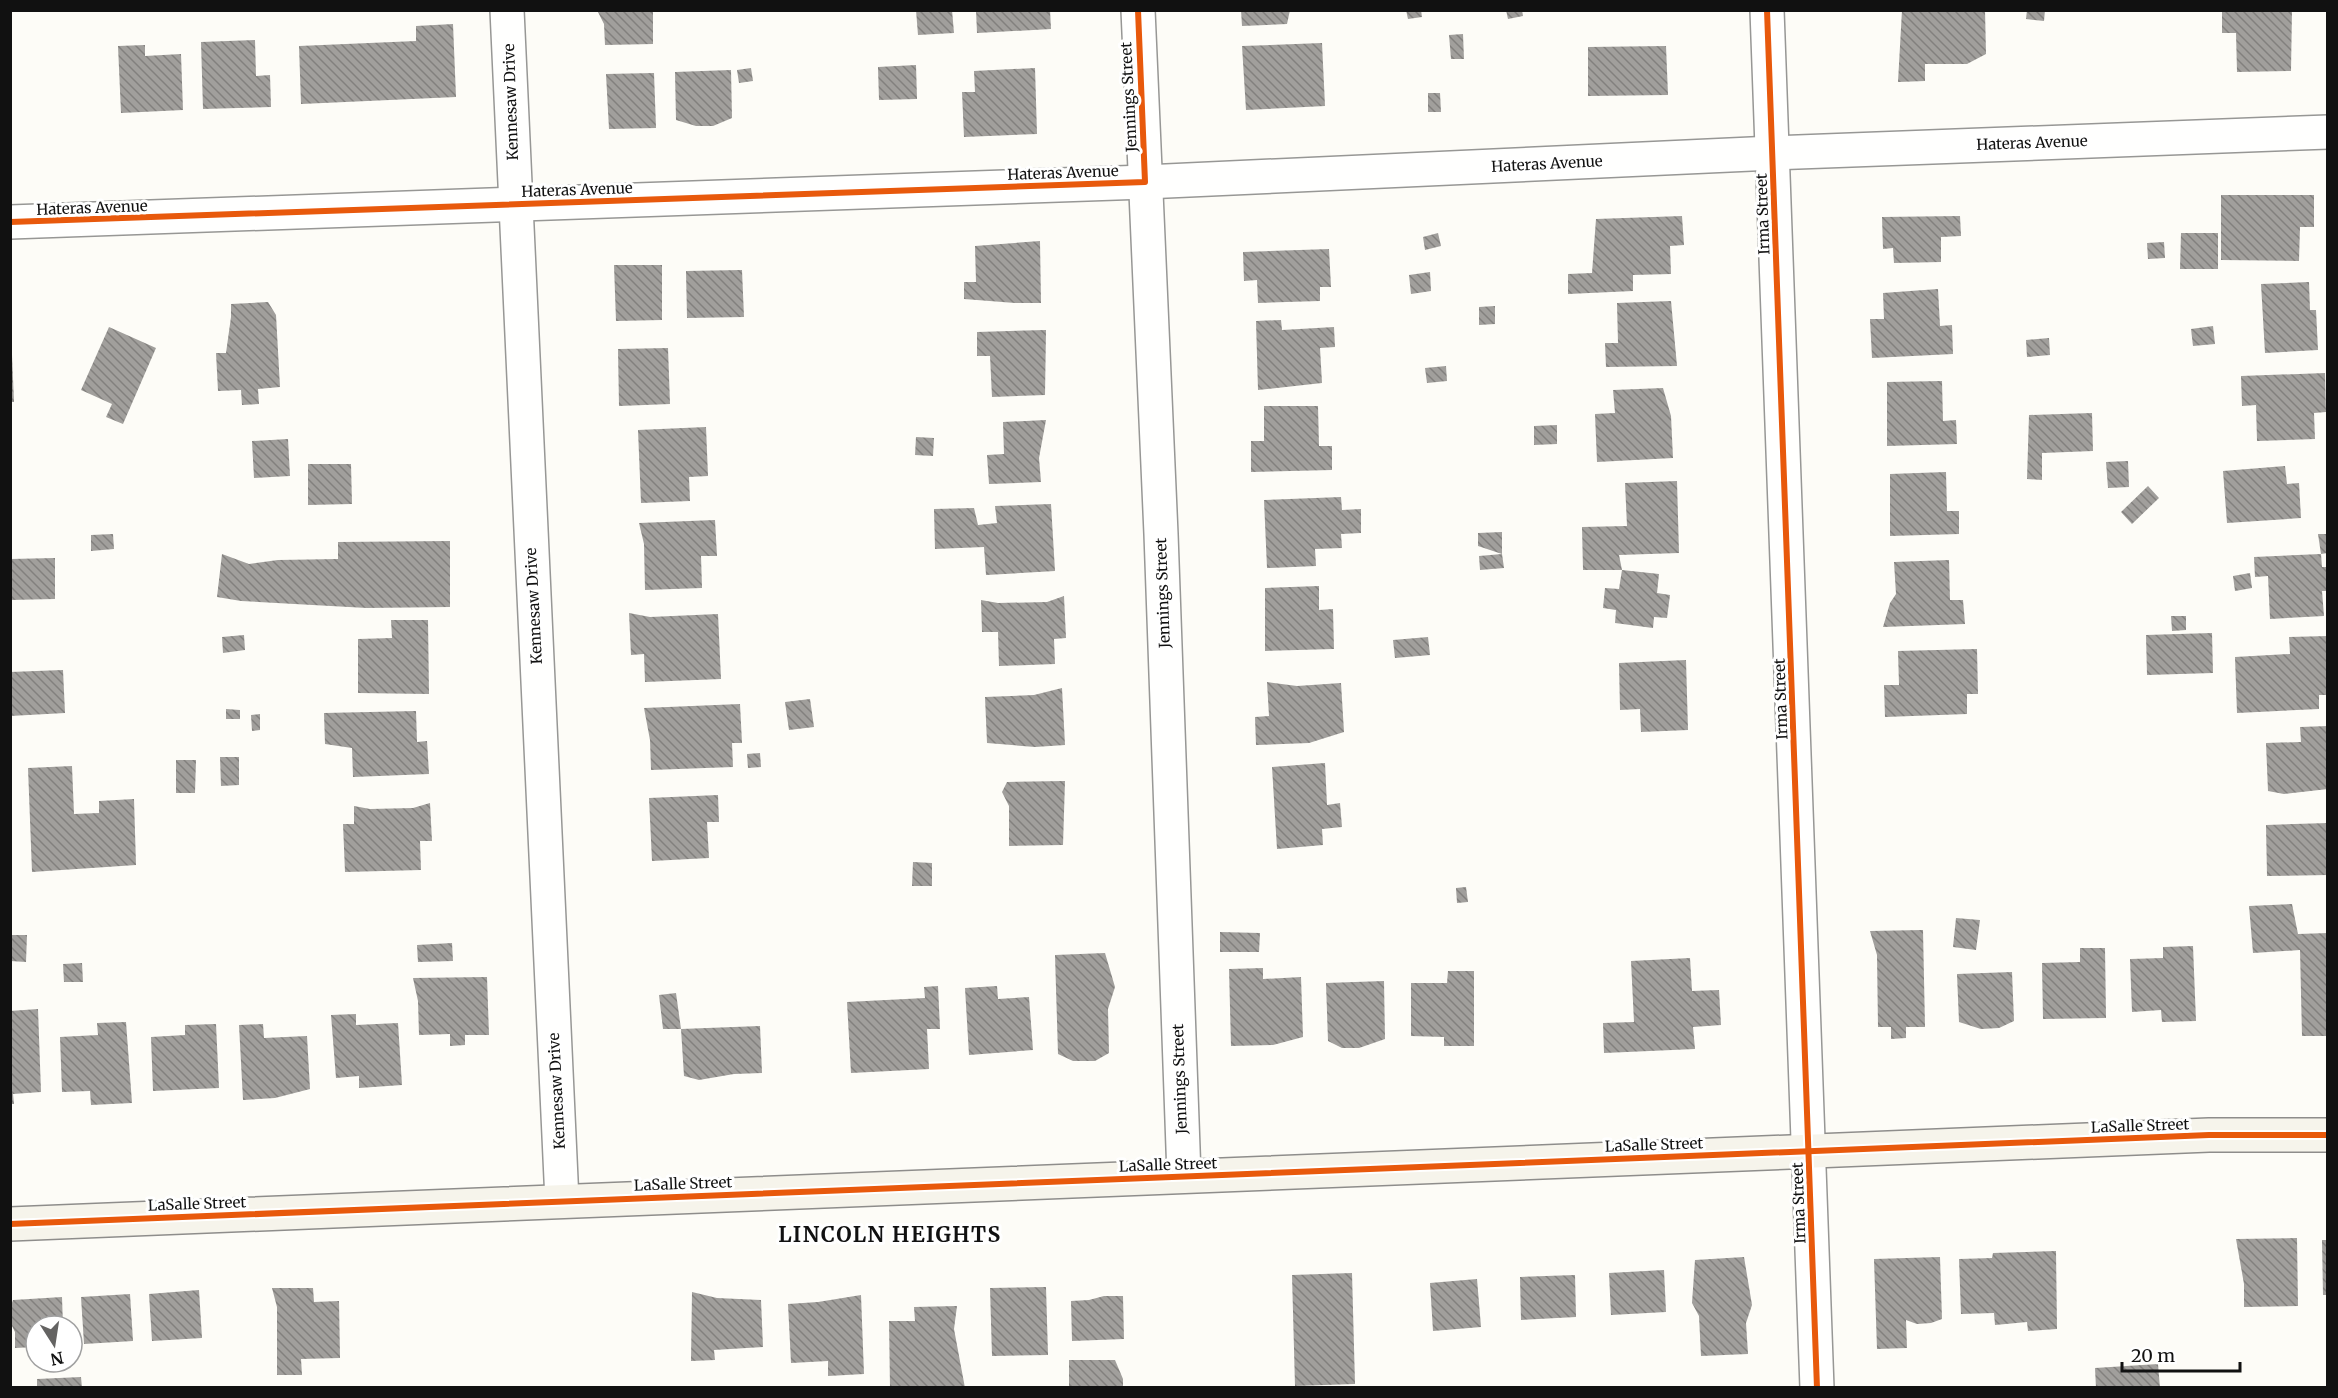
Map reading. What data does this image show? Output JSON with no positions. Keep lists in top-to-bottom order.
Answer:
{
  "streets": {
    "street": [
      "Jennings Street",
      "Kennesaw Drive",
      "Hateras Avenue",
      "Irma Street",
      "LaSalle Street"
    ]
  },
  "crossings": [
    ["Jennings Street", "Hateras Avenue"],
    ["Jennings Street", "LaSalle Street"],
    ["Kennesaw Drive", "Hateras Avenue"],
    ["Kennesaw Drive", "LaSalle Street"],
    ["Hateras Avenue", "Irma Street"],
    ["Irma Street", "LaSalle Street"]
  ],
  "districts": ["LINCOLN HEIGHTS"],
  "scale_bar": "20 m",
  "north": "bottom"
}
